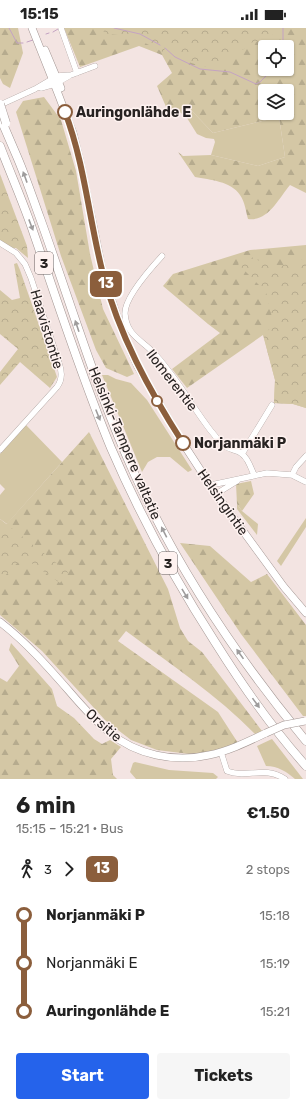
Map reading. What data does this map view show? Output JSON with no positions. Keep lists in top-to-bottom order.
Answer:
{
  "streets": {
    "highway": ["3", "Helsinki-Tampere valtatie"],
    "main road": ["Helsingintie", "Orsitie"],
    "street": ["Haavistontie", "Ilomerentie"]
  },
  "places": ["Auringonlähde E", "Norjanmäki P"],
  "lines": ["bus line 13"],
  "page": {
    "status": "15:15",
    "on_map": "13",
    "heading": ["6 min", "15:15 – 15:21 · Bus", "€1.50"],
    "legs": ["3", "13", "2 stops"],
    "list": [
      {
        "name": "Norjanmäki P",
        "value": "15:18"
      },
      {
        "name": "Norjanmäki E",
        "value": "15:19"
      },
      {
        "name": "Auringonlähde E",
        "value": "15:21"
      }
    ],
    "buttons": ["Start", "Tickets"]
  }
}
